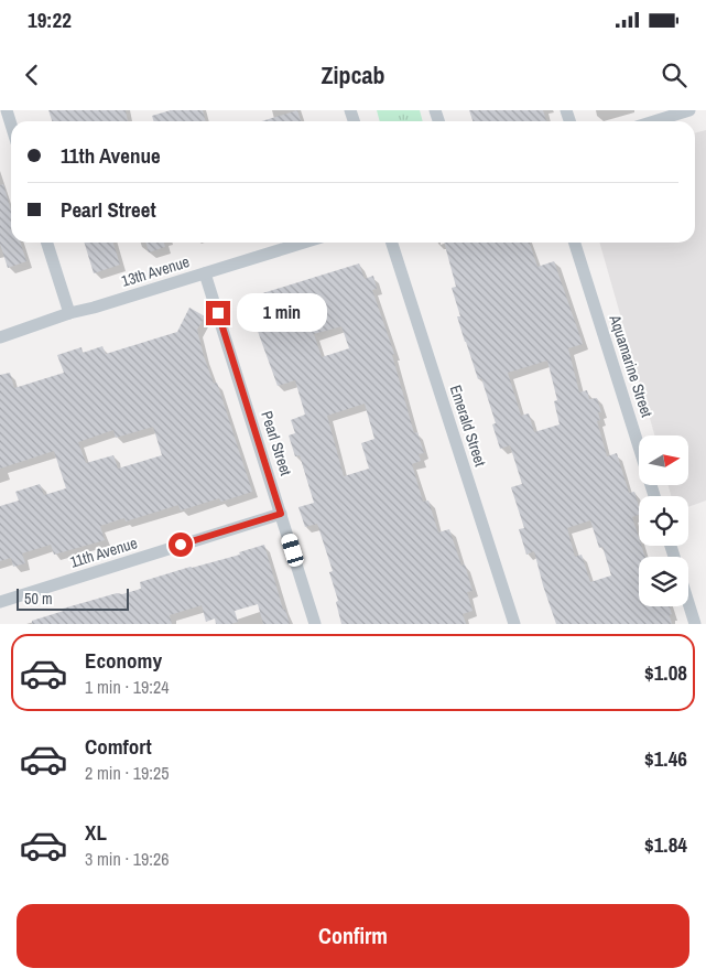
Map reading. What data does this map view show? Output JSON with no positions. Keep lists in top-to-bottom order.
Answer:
{
  "streets": {
    "street": [
      "13th Avenue",
      "Aquamarine Street",
      "Emerald Street",
      "Pearl Street",
      "11th Avenue"
    ]
  },
  "crossings": [
    ["13th Avenue", "Pearl Street"],
    ["Pearl Street", "11th Avenue"]
  ],
  "scale_bar": "50 m",
  "north": "right",
  "page": {
    "status": "19:22",
    "header": "Zipcab",
    "banner": ["11th Avenue", "Pearl Street"],
    "bubble": "1 min",
    "scale": "50 m",
    "list": [
      {
        "name": "Economy",
        "note": "1 min · 19:24",
        "value": "$1.08"
      },
      {
        "name": "Comfort",
        "note": "2 min · 19:25",
        "value": "$1.46"
      },
      {
        "name": "XL",
        "note": "3 min · 19:26",
        "value": "$1.84"
      }
    ],
    "buttons": "Confirm"
  }
}
